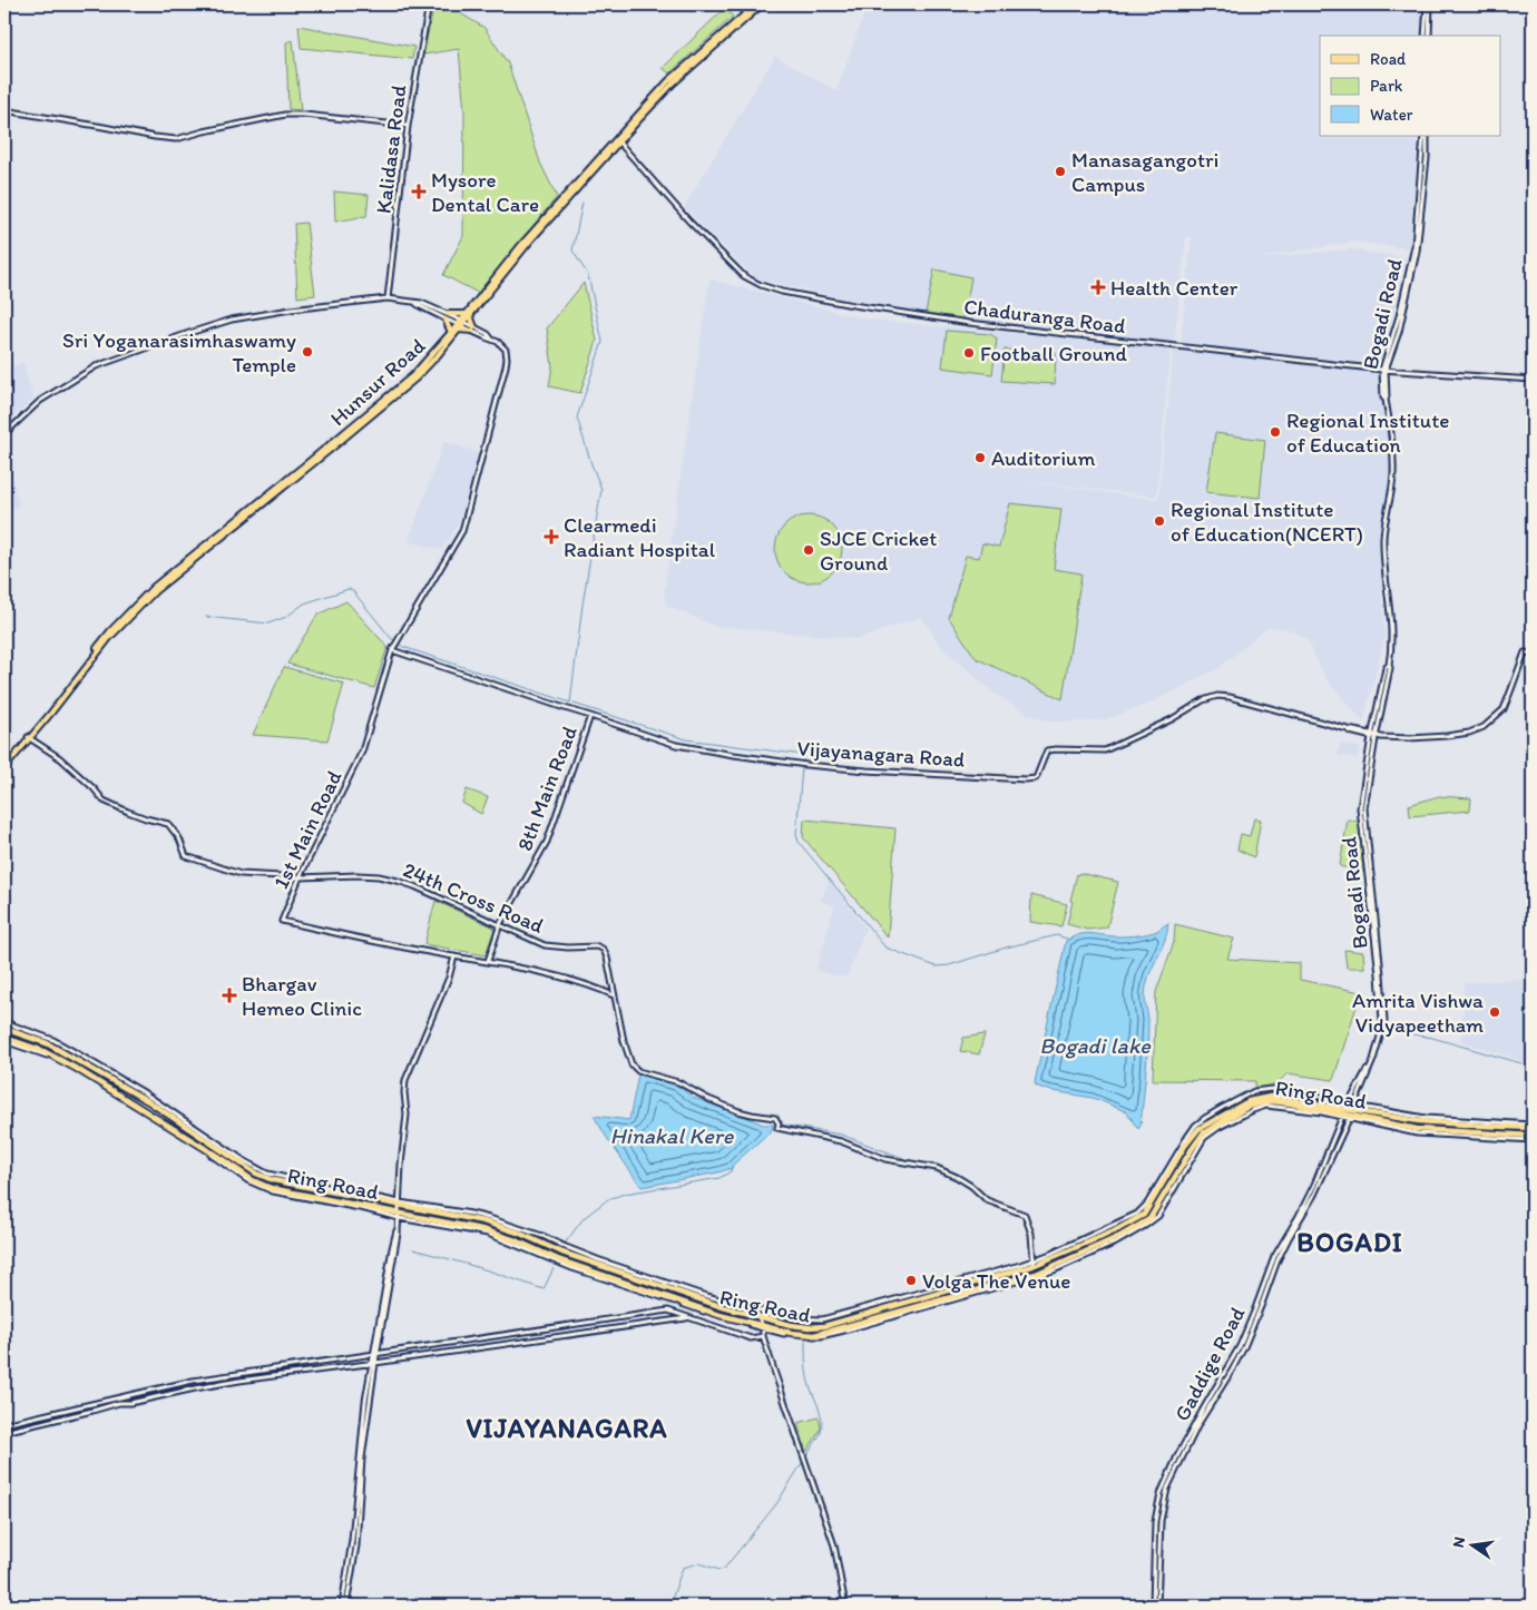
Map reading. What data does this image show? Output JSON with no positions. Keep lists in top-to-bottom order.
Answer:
{
  "streets": {
    "highway": ["Ring Road"],
    "main road": ["Hunsur Road"],
    "street": [
      "Kalidasa Road",
      "Bogadi Road",
      "Chaduranga Road",
      "Vijayanagara Road",
      "8th Main Road",
      "1st Main Road",
      "24th Cross Road",
      "Gaddige Road"
    ]
  },
  "crossings": [
    ["Bogadi Road", "Chaduranga Road"],
    ["Bogadi Road", "Vijayanagara Road"],
    ["Bogadi Road", "Ring Road"],
    ["Bogadi Road", "Gaddige Road"],
    ["Chaduranga Road", "Hunsur Road"],
    ["Hunsur Road", "24th Cross Road"],
    ["Vijayanagara Road", "8th Main Road"],
    ["Vijayanagara Road", "1st Main Road"],
    ["8th Main Road", "24th Cross Road"],
    ["1st Main Road", "24th Cross Road"],
    ["Ring Road", "Gaddige Road"]
  ],
  "districts": ["BOGADI", "VIJAYANAGARA"],
  "water": ["Bogadi lake", "Hinakal Kere"],
  "places": {
    "other": [
      "Manasagangotri Campus",
      "Sri Yoganarasimhaswamy Temple",
      "Football Ground",
      "Regional Institute of Education",
      "Auditorium",
      "Regional Institute of Education(NCERT)",
      "SJCE Cricket Ground",
      "Amrita Vishwa Vidyapeetham",
      "Volga The Venue"
    ],
    "health": [
      "Mysore Dental Care",
      "Health Center",
      "Clearmedi Radiant Hospital",
      "Bhargav Hemeo Clinic"
    ]
  },
  "legend": ["Road", "Park", "Water"],
  "north": "left"
}
